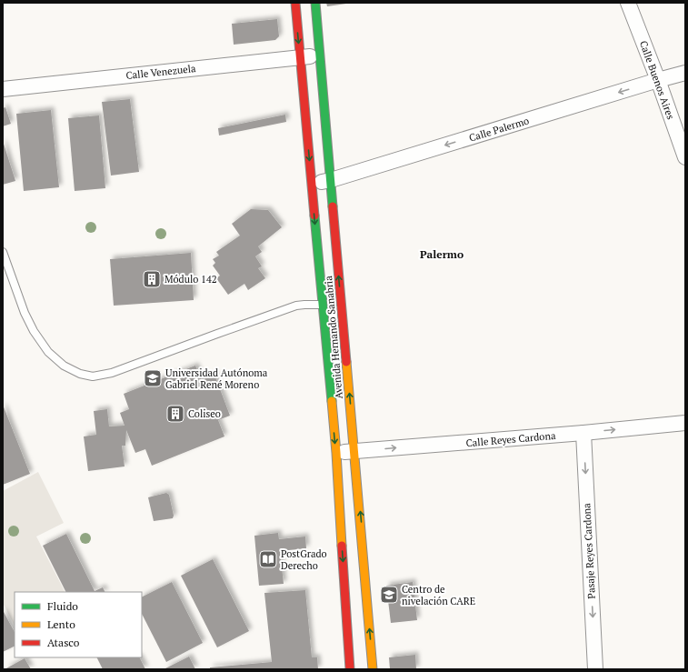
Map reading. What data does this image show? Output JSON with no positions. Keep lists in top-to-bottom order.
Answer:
{
  "streets": {
    "street": [
      "Calle Venezuela",
      "Calle Buenos Aires",
      "Calle Palermo",
      "Avenida Hernando Sanabria",
      "Calle Reyes Cardona",
      "Pasaje Reyes Cardona"
    ]
  },
  "crossings": [
    ["Calle Venezuela", "Avenida Hernando Sanabria"],
    ["Calle Buenos Aires", "Calle Palermo"],
    ["Calle Palermo", "Avenida Hernando Sanabria"],
    ["Avenida Hernando Sanabria", "Calle Reyes Cardona"],
    ["Calle Reyes Cardona", "Pasaje Reyes Cardona"]
  ],
  "one_way": ["Calle Palermo", "Calle Reyes Cardona", "Pasaje Reyes Cardona"],
  "districts": ["Palermo"],
  "places": {
    "building": ["Módulo 142", "Coliseo"],
    "school or university": ["Universidad Autónoma Gabriel René Moreno", "Centro de nivelación CARE"],
    "library": ["PostGrado Derecho"]
  },
  "legend": ["Fluido", "Lento", "Atasco"]
}
